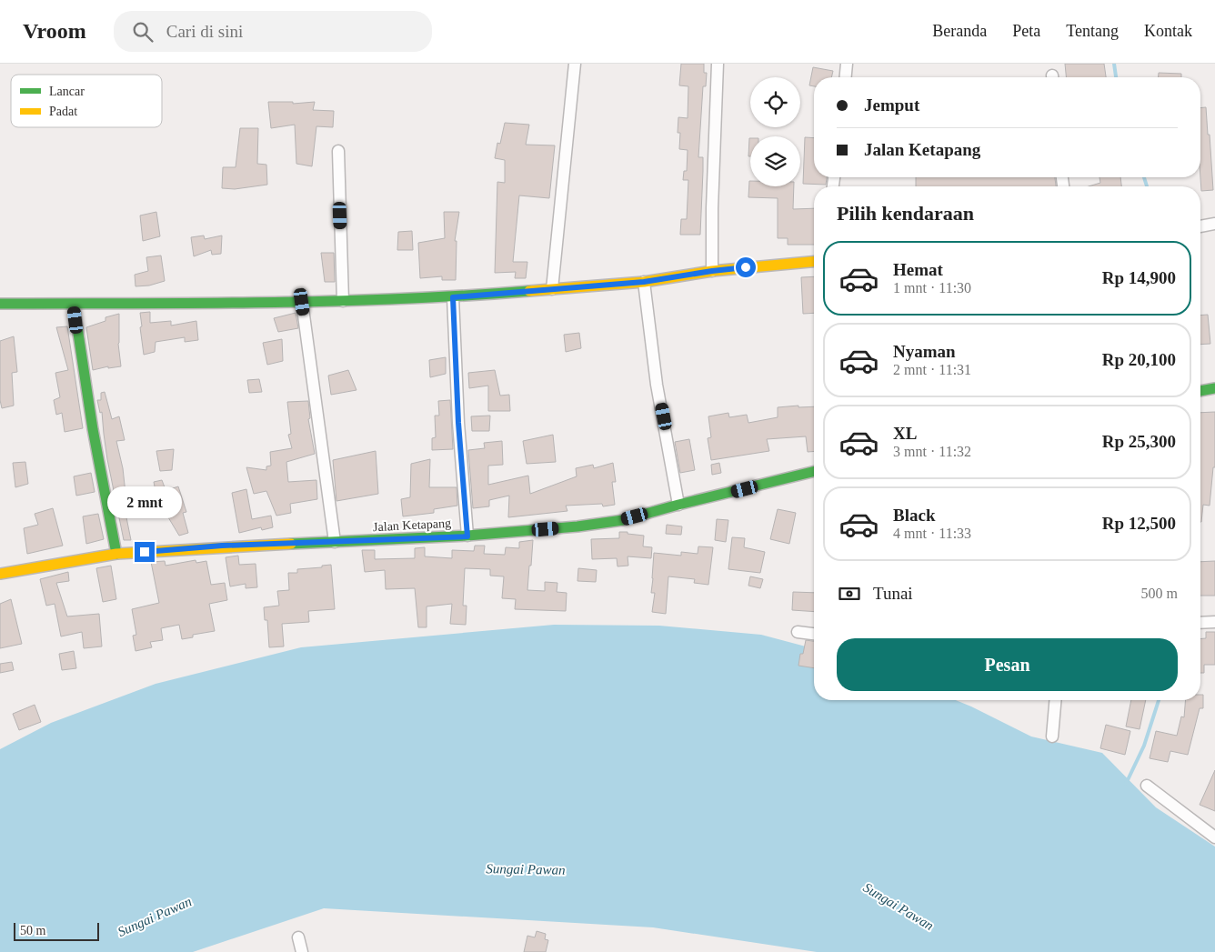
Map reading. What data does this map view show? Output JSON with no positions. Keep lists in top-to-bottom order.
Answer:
{
  "streets": {
    "street": ["Jalan Ketapang"]
  },
  "water": ["Sungai Pawan"],
  "legend": ["Lancar", "Padat"],
  "scale_bar": "50 m",
  "page": {
    "header": "Vroom",
    "search": "Cari di sini",
    "nav": [
      "Beranda",
      "Peta",
      "Tentang",
      "Kontak"
    ],
    "banner": ["Jemput", "Jalan Ketapang"],
    "heading": "Pilih kendaraan",
    "list": [
      {
        "name": "Hemat",
        "note": "1 mnt · 11:30",
        "value": "Rp 14,900"
      },
      {
        "name": "Nyaman",
        "note": "2 mnt · 11:31",
        "value": "Rp 20,100"
      },
      {
        "name": "XL",
        "note": "3 mnt · 11:32",
        "value": "Rp 25,300"
      },
      {
        "name": "Black",
        "note": "4 mnt · 11:33",
        "value": "Rp 12,500"
      }
    ],
    "bubble": "2 mnt",
    "pay": ["Tunai", "500 m"],
    "buttons": "Pesan",
    "scale": "50 m"
  }
}
